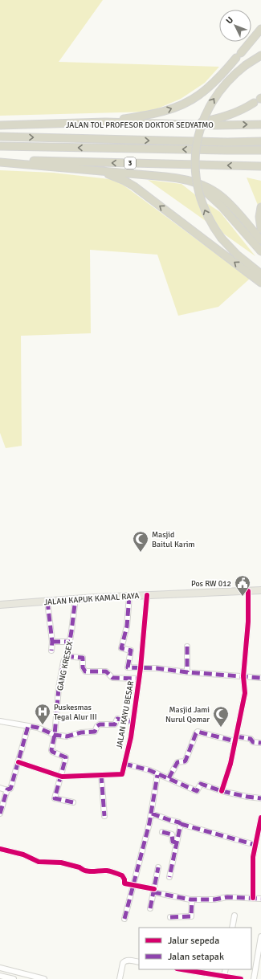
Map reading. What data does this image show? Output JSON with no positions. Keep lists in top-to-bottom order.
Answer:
{
  "streets": {
    "highway": ["JALAN TOL PROFESOR DOKTOR SEDYATMO", "3"],
    "main road": ["JALAN KAPUK KAMAL RAYA"],
    "street": ["GANG KRESEX", "JALAN KAYU BESAR"]
  },
  "crossings": [
    ["JALAN KAPUK KAMAL RAYA", "GANG KRESEX"],
    ["JALAN KAPUK KAMAL RAYA", "JALAN KAYU BESAR"]
  ],
  "places": {
    "mosque": ["Masjid Baitul Karim", "Masjid Jami Nurul Qomar"],
    "public building": ["Pos RW 012"],
    "hospital": ["Puskesmas Tegal Alur III"]
  },
  "legend": ["Jalur sepeda", "Jalan setapak"],
  "north": "top left"
}
